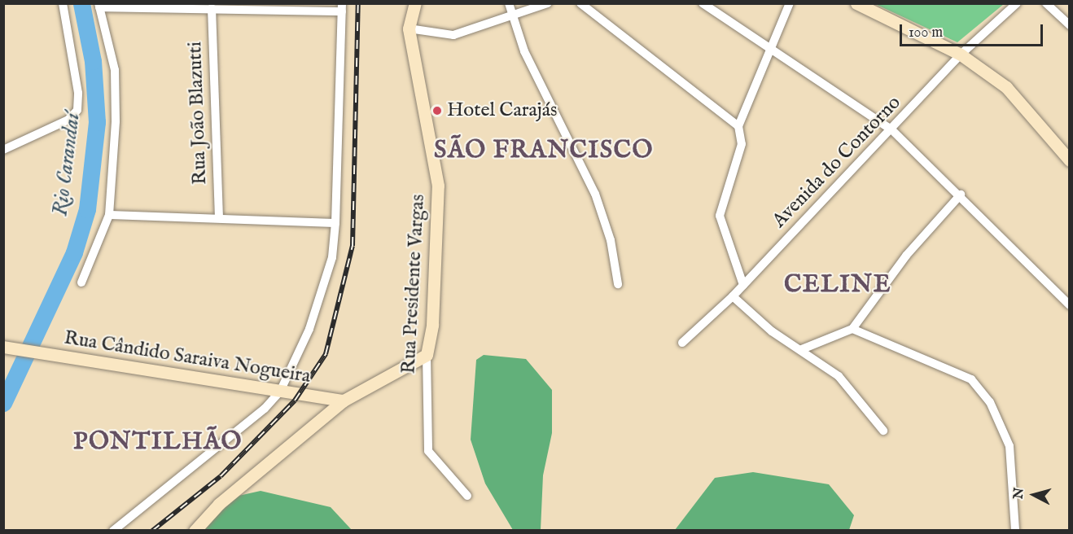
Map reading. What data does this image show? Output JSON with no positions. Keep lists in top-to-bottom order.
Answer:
{
  "streets": {
    "main road": ["Rua Presidente Vargas", "Rua Cândido Saraiva Nogueira"],
    "street": ["Rua João Blazutti", "Avenida do Contorno"]
  },
  "districts": ["SÃO FRANCISCO", "CELINE", "PONTILHÃO"],
  "water": ["Rio Carandaí"],
  "places": ["Hotel Carajás"],
  "scale_bar": "100 m",
  "north": "left"
}
